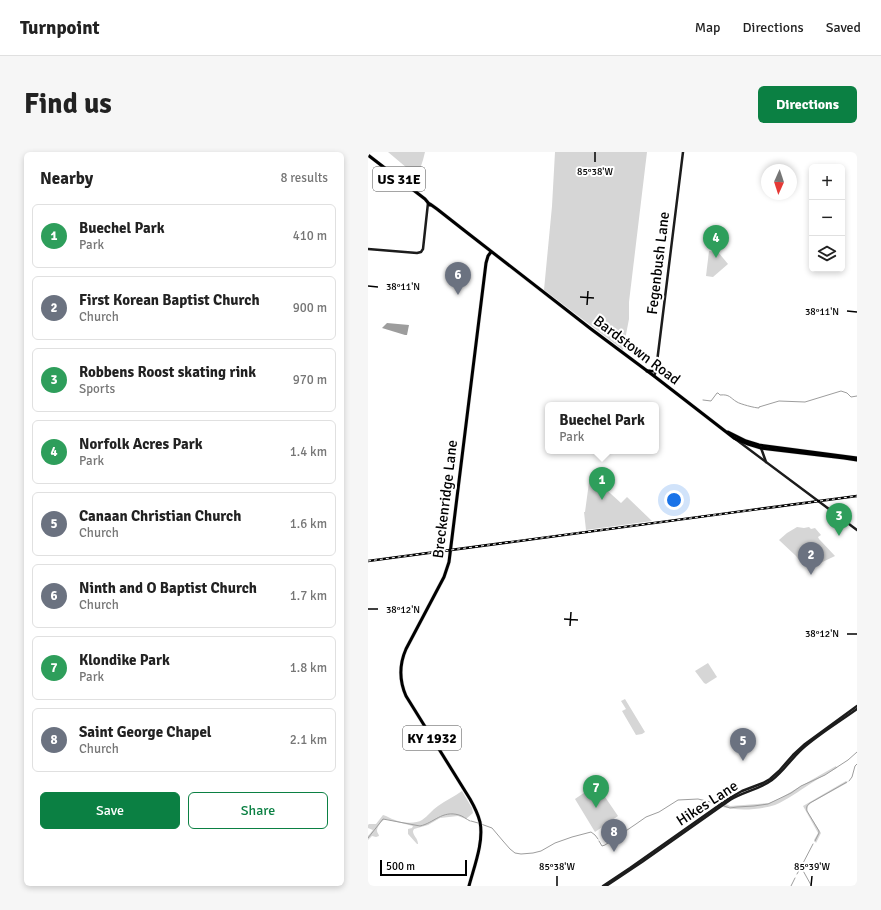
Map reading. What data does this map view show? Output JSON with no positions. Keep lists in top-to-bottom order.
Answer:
{
  "streets": {
    "main road": [
      "US 31E",
      "Fegenbush Lane",
      "Bardstown Road",
      "Breckenridge Lane",
      "KY 1932",
      "Hikes Lane"
    ]
  },
  "crossings": [
    ["US 31E", "Bardstown Road"],
    ["Fegenbush Lane", "Bardstown Road"],
    ["Bardstown Road", "Breckenridge Lane"]
  ],
  "scale_bar": "500 m",
  "north": "bottom",
  "page": {
    "header": "Turnpoint",
    "nav": ["Map", "Directions", "Saved"],
    "buttons": [
      "Directions",
      ["Save", "Share"]
    ],
    "title": "Find us",
    "heading": ["Nearby", "8 results"],
    "map_buttons": ["+", "−"],
    "list": [
      {
        "mark": "1",
        "name": "Buechel Park",
        "note": "Park",
        "value": "410 m"
      },
      {
        "mark": "2",
        "name": "First Korean Baptist Church",
        "note": "Church",
        "value": "900 m"
      },
      {
        "mark": "3",
        "name": "Robbens Roost skating rink",
        "note": "Sports",
        "value": "970 m"
      },
      {
        "mark": "4",
        "name": "Norfolk Acres Park",
        "note": "Park",
        "value": "1.4 km"
      },
      {
        "mark": "5",
        "name": "Canaan Christian Church",
        "note": "Church",
        "value": "1.6 km"
      },
      {
        "mark": "6",
        "name": "Ninth and O Baptist Church",
        "note": "Church",
        "value": "1.7 km"
      },
      {
        "mark": "7",
        "name": "Klondike Park",
        "note": "Park",
        "value": "1.8 km"
      },
      {
        "mark": "8",
        "name": "Saint George Chapel",
        "note": "Church",
        "value": "2.1 km"
      }
    ],
    "pins": [
      "4",
      "6",
      "1",
      "3",
      "2",
      "5",
      "7",
      "8"
    ],
    "popup": ["Buechel Park", "Park"],
    "scale": "500 m"
  },
  "coordinates": [
    "85°38'W",
    "38°11'N",
    "38°12'N",
    "85°39'W"
  ]
}
